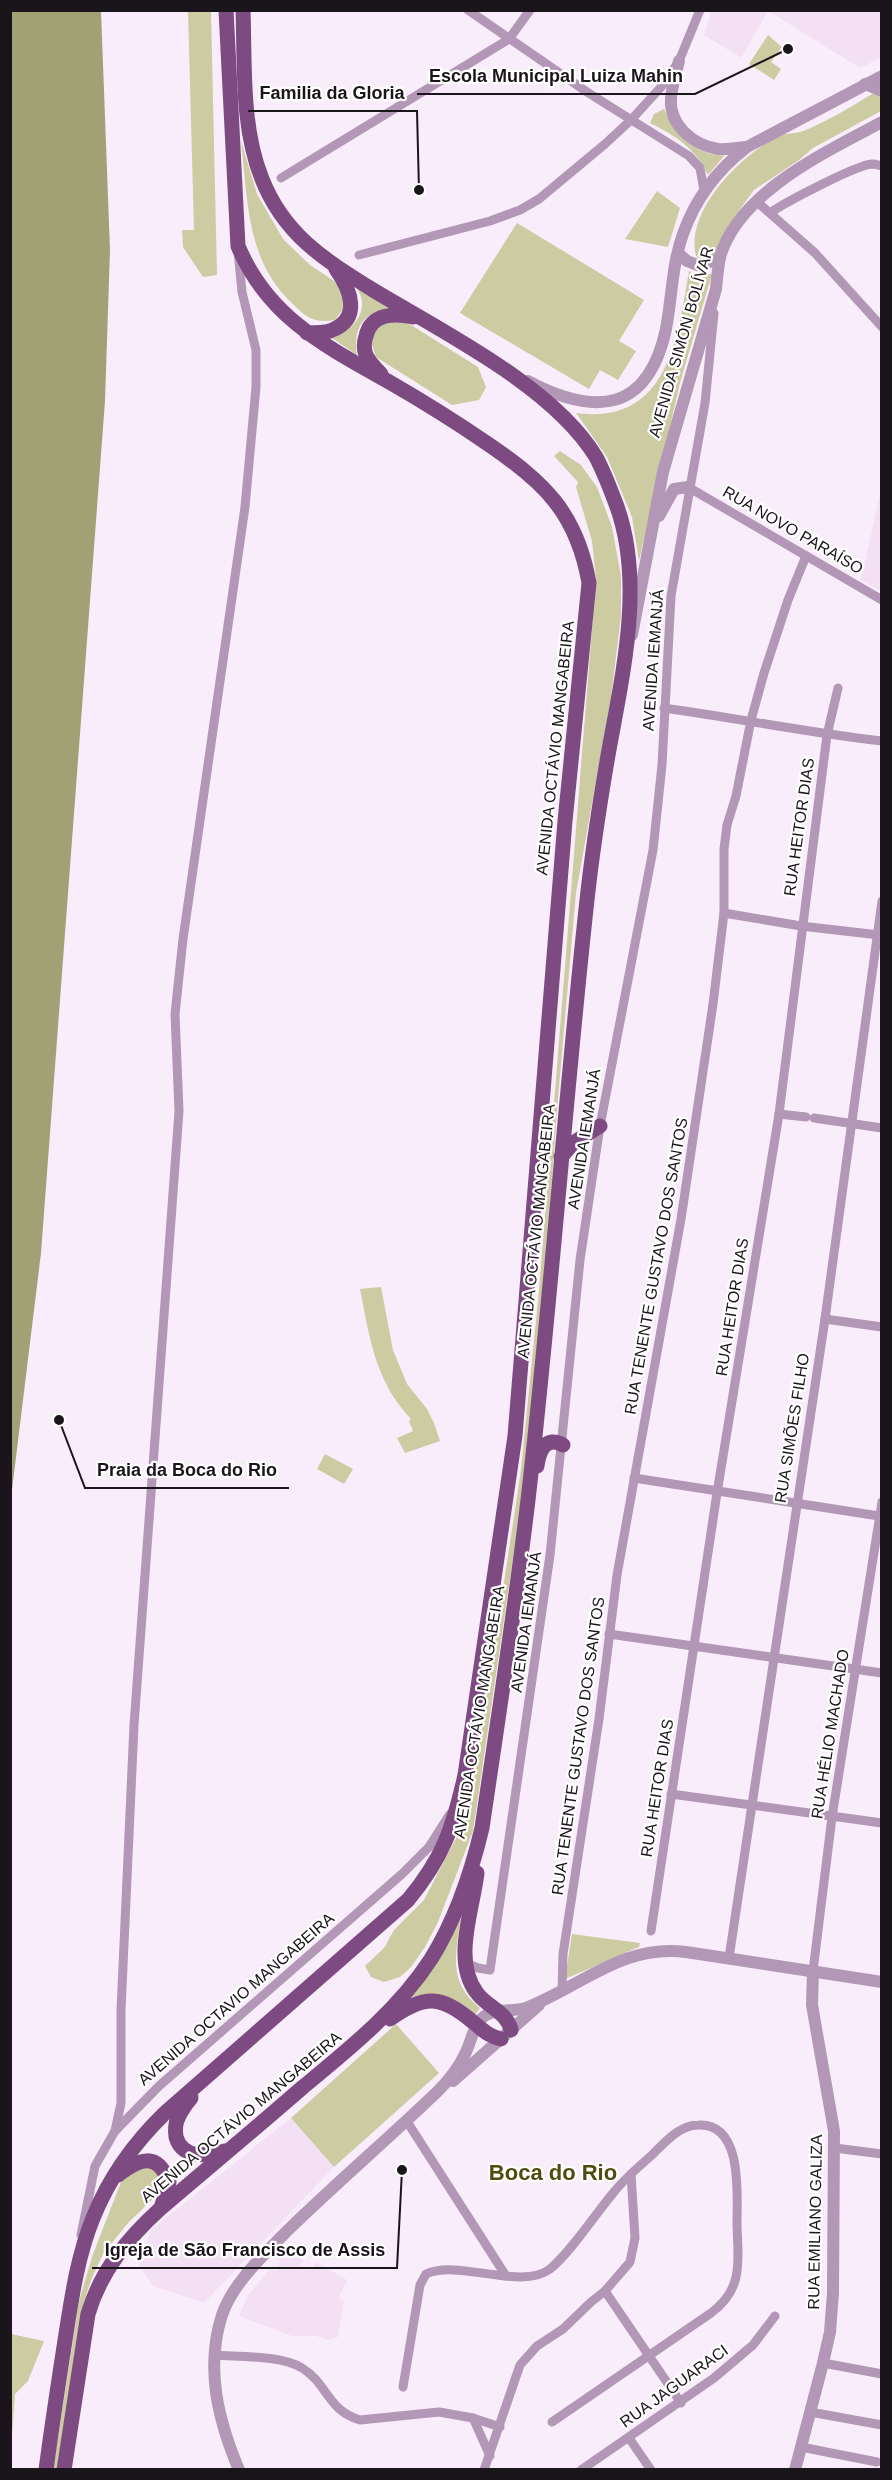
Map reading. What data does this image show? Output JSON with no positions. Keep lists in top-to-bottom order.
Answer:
{
  "streets": {
    "main road": ["AVENIDA OCTÁVIO MANGABEIRA"],
    "street": [
      "AVENIDA SIMÓN BOLÍVAR",
      "RUA NOVO PARAÍSO",
      "AVENIDA IEMANJÁ",
      "RUA HEITOR DIAS",
      "RUA TENENTE GUSTAVO DOS SANTOS",
      "RUA SIMÕES FILHO",
      "RUA HÉLIO MACHADO",
      "AVENIDA OCTAVIO MANGABEIRA",
      "RUA EMILIANO GALIZA",
      "RUA JAGUARACI"
    ]
  },
  "crossings": [
    ["AVENIDA SIMÓN BOLÍVAR", "AVENIDA IEMANJÁ"],
    ["AVENIDA SIMÓN BOLÍVAR", "AVENIDA OCTÁVIO MANGABEIRA"],
    ["RUA NOVO PARAÍSO", "AVENIDA IEMANJÁ"],
    ["RUA NOVO PARAÍSO", "RUA TENENTE GUSTAVO DOS SANTOS"],
    ["AVENIDA OCTÁVIO MANGABEIRA", "AVENIDA OCTAVIO MANGABEIRA"],
    ["RUA HÉLIO MACHADO", "RUA EMILIANO GALIZA"]
  ],
  "districts": ["Boca do Rio"],
  "places": [
    "Escola Municipal Luiza Mahin",
    "Familia da Gloria",
    "Praia da Boca do Rio",
    "Igreja de São Francisco de Assis"
  ]
}
